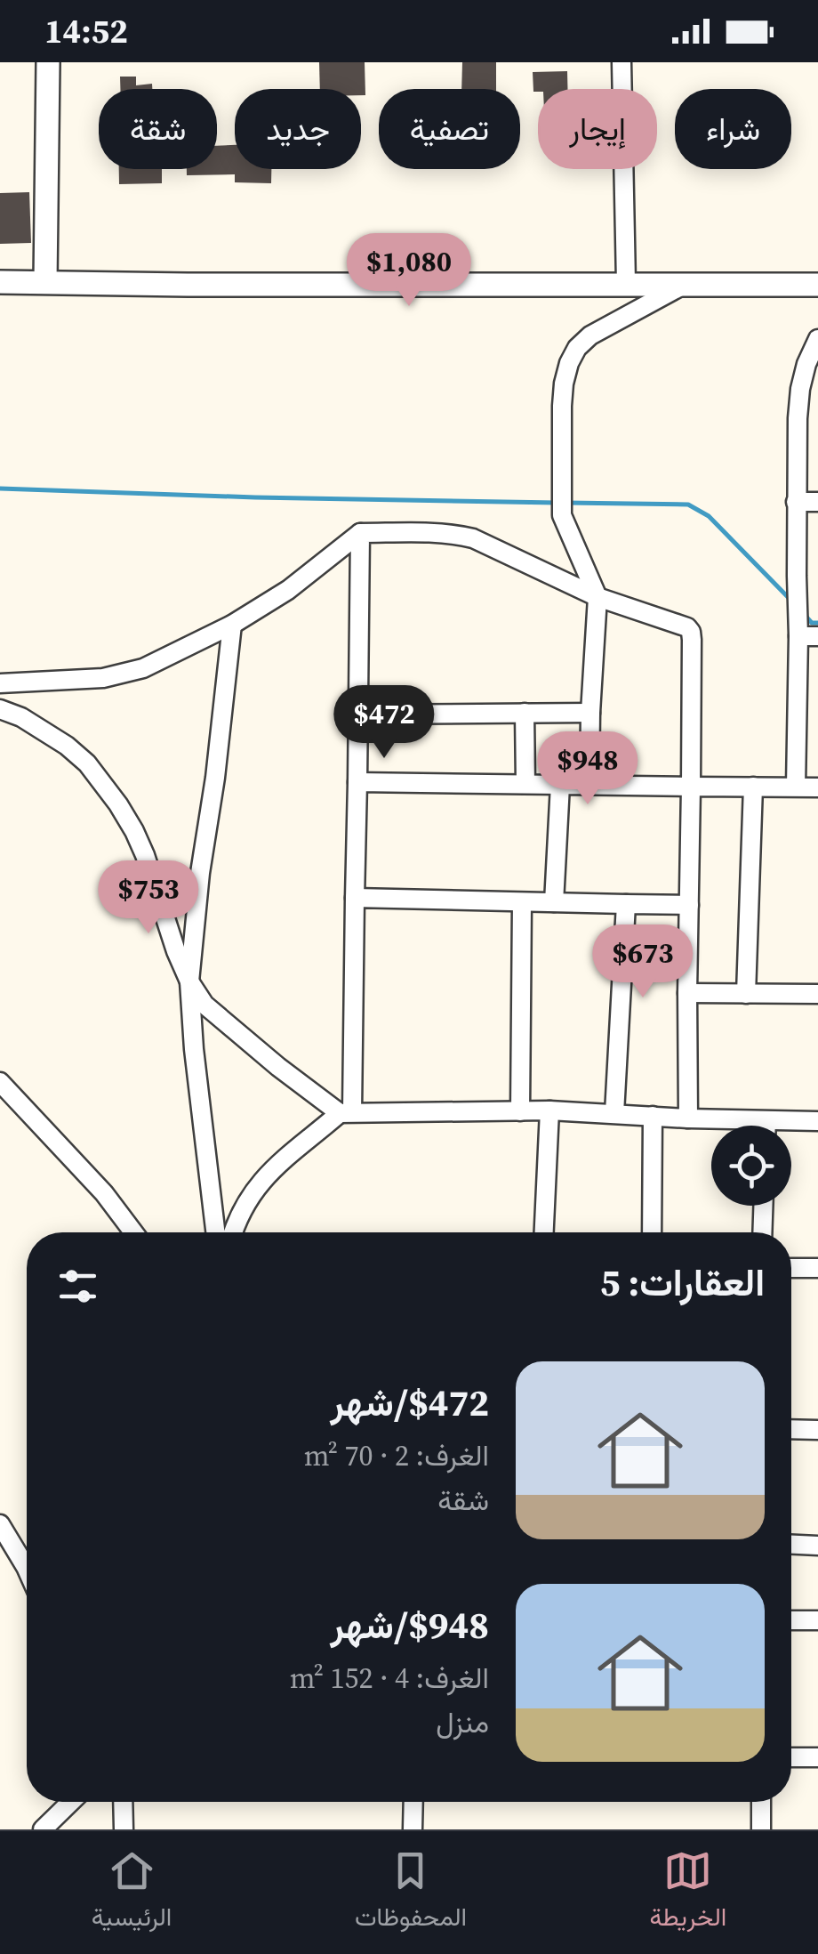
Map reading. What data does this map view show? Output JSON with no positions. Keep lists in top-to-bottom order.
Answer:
{
  "page": {
    "status": "14:52",
    "chip": [
      "شراء",
      "إيجار",
      "تصفية",
      "جديد",
      "شقة"
    ],
    "price": [
      "$1,080",
      "$472",
      "$948",
      "$753",
      "$673"
    ],
    "heading": "العقارات: 5",
    "list": [
      {
        "name": "$472/شهر",
        "note": "الغرف: 2 · 70 m² · شقة"
      },
      {
        "name": "$948/شهر",
        "note": "الغرف: 4 · 152 m² · منزل"
      }
    ],
    "tabs": ["الخريطة", "المحفوظات", "الرئيسية"]
  }
}
